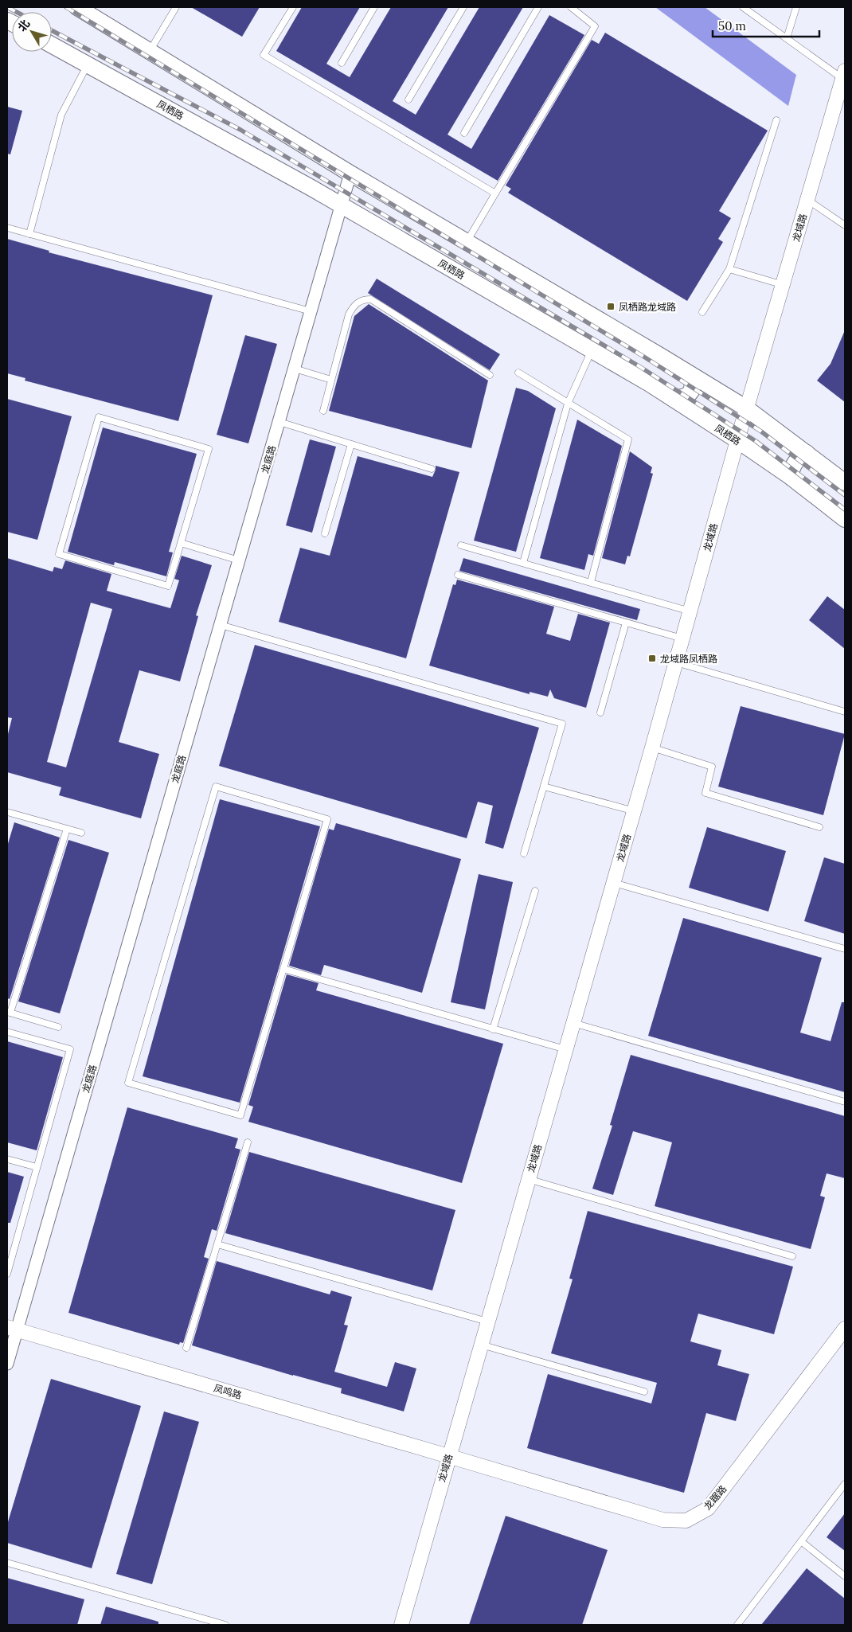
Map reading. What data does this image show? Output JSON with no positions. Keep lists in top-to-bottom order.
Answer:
{
  "streets": {
    "main road": ["凤栖路"],
    "street": [
      "龙域路",
      "龙庭路",
      "凤鸣路",
      "龙踞路"
    ]
  },
  "crossings": [
    ["凤栖路", "龙域路"],
    ["凤栖路", "龙庭路"],
    ["龙域路", "凤鸣路"],
    ["龙域路", "龙踞路"],
    ["龙庭路", "凤鸣路"],
    ["凤鸣路", "龙踞路"]
  ],
  "places": {
    "transit": ["凤栖路龙域路", "龙域路凤栖路"]
  },
  "scale_bar": "50 m",
  "north": "top left"
}
